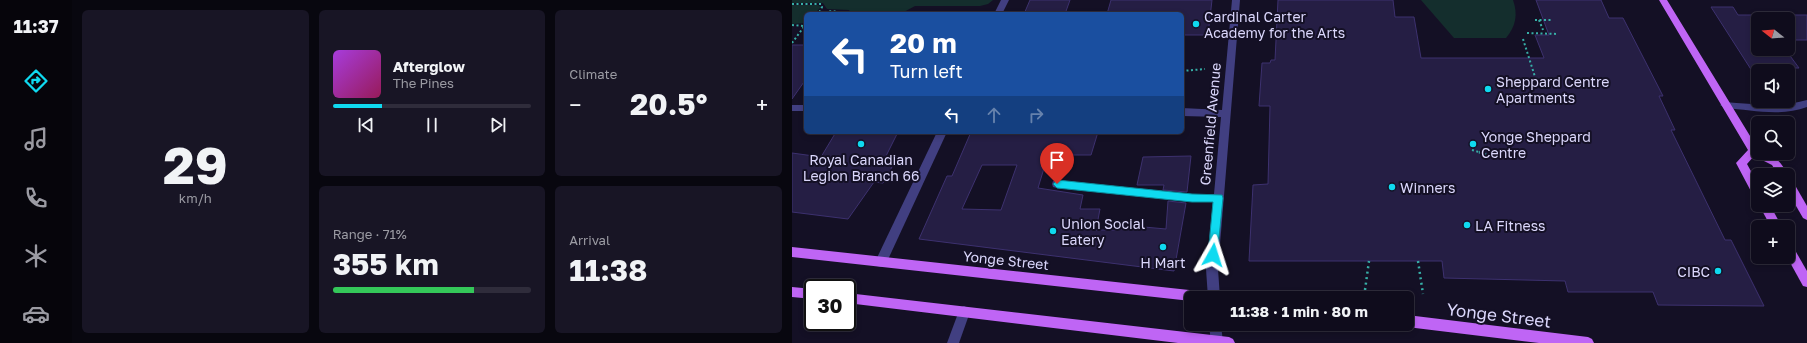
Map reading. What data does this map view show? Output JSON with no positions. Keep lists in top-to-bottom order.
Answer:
{
  "streets": {
    "main road": ["Yonge Street"],
    "street": ["Greenfield Avenue"]
  },
  "places": [
    "Cardinal Carter Academy for the Arts",
    "Sheppard Centre Apartments",
    "Royal Canadian Legion Branch 66",
    "Yonge Sheppard Centre",
    "Winners",
    "LA Fitness",
    "Union Social Eatery",
    "H Mart",
    "CIBC"
  ],
  "north": "left",
  "page": {
    "tabs": "11:37",
    "tile": [
      ["29", "km/h"],
      "Climate",
      ["Range · 71%", "355 km"],
      ["Arrival", "11:38"]
    ],
    "map_buttons": "+",
    "turn": ["20 m", "Turn left"],
    "song": ["Afterglow", "The Pines"],
    "heat": ["−", "20.5°", "+"],
    "limit": "30",
    "trip": "11:38 · 1 min · 80 m"
  }
}
